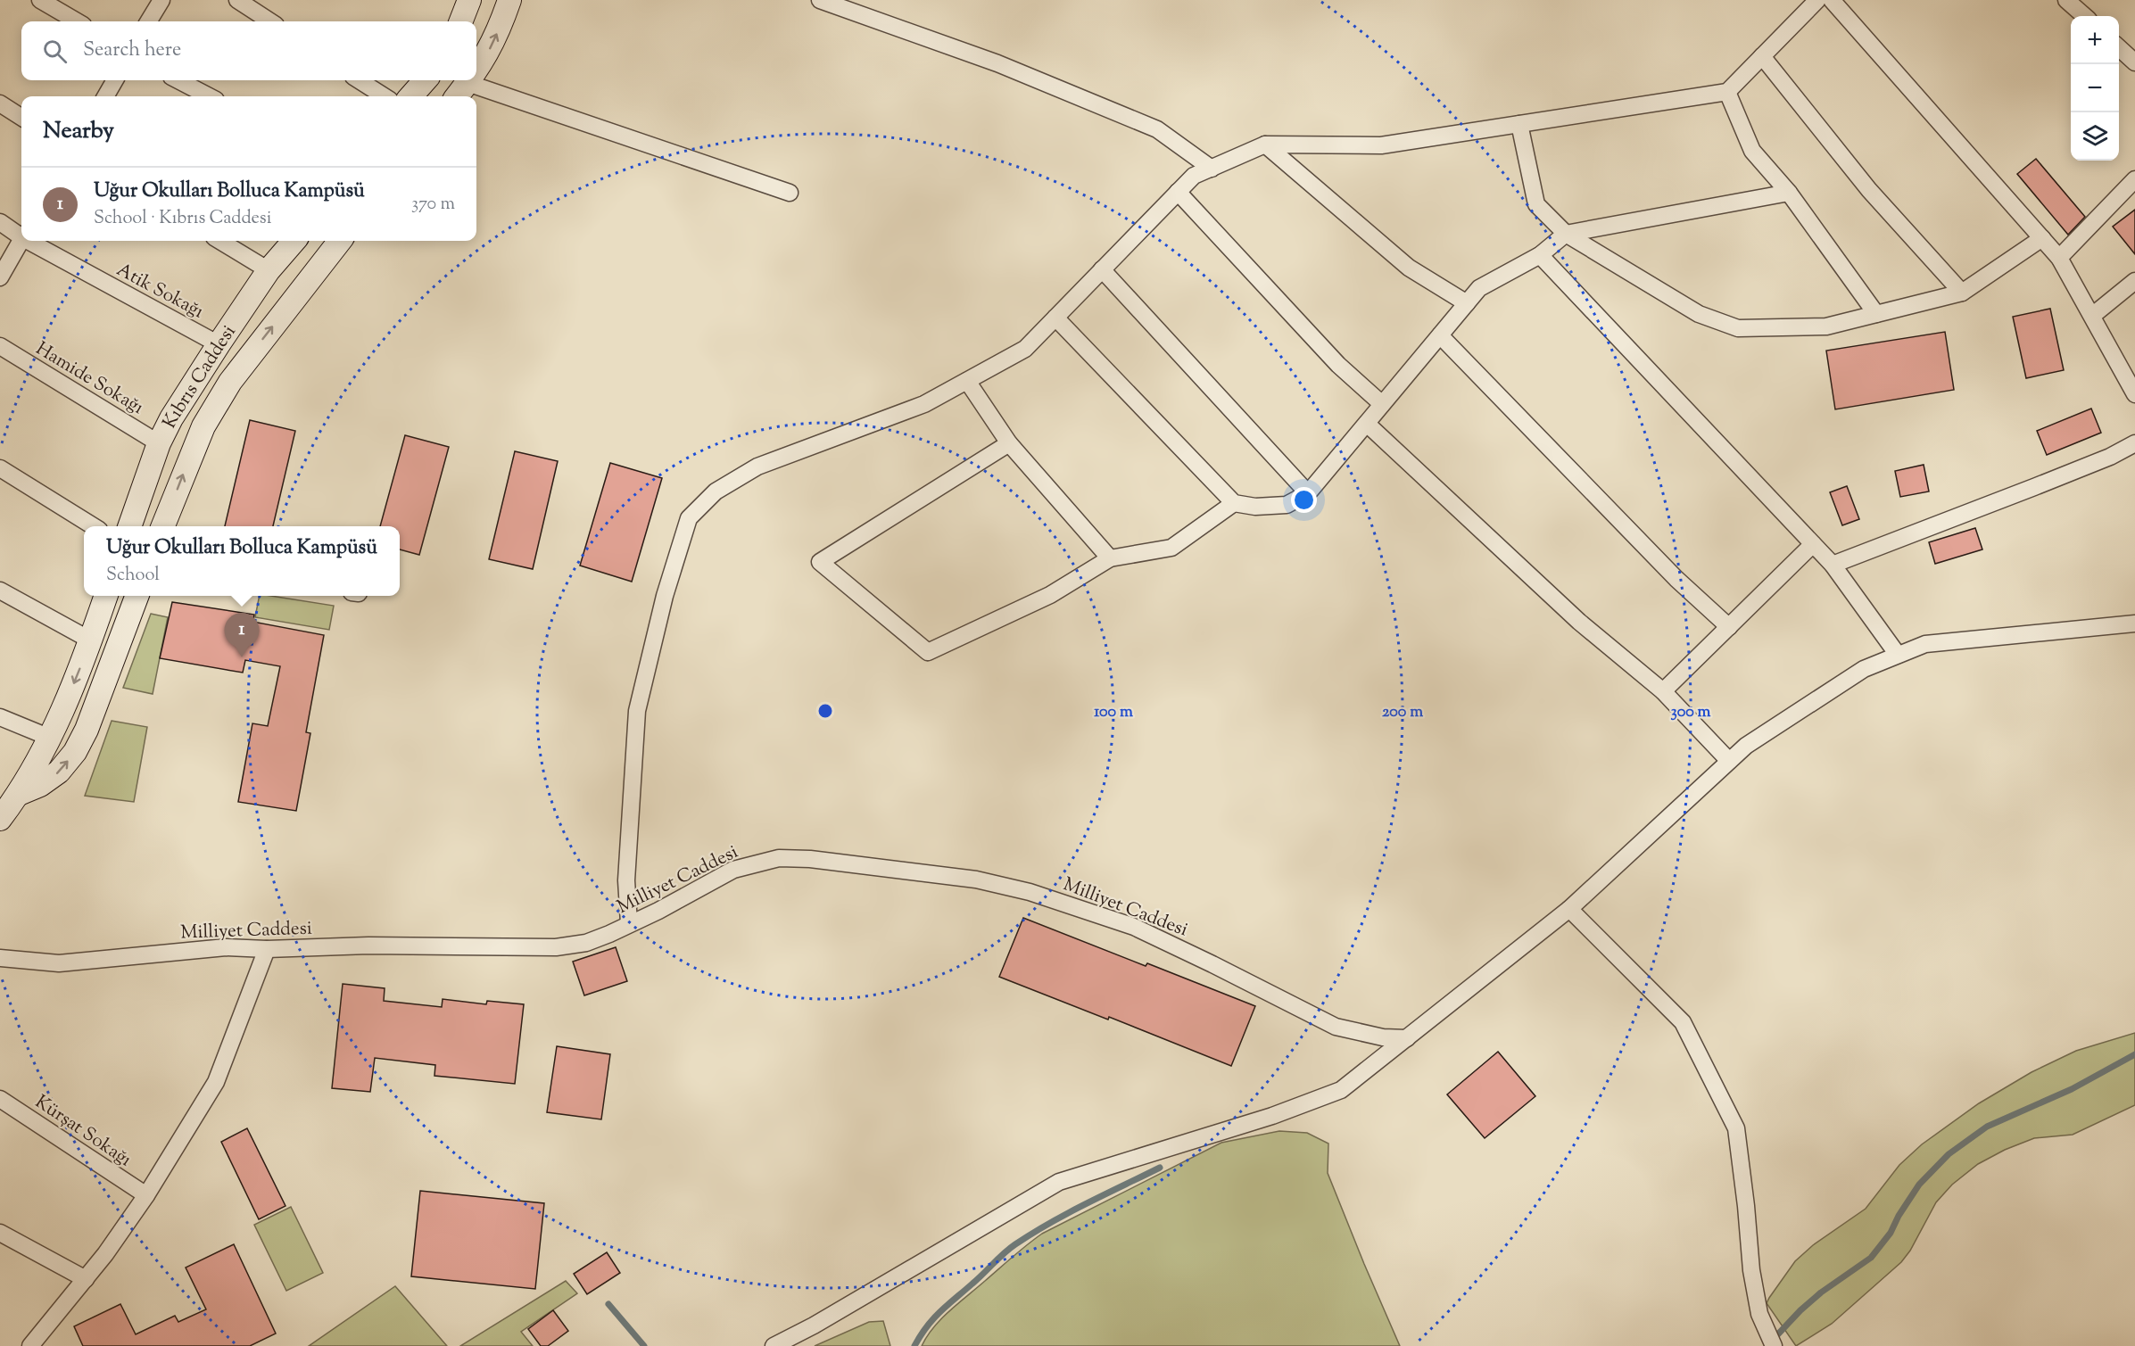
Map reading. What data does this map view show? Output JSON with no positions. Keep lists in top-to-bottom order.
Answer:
{
  "streets": {
    "main road": ["Kıbrıs Caddesi"],
    "street": [
      "Atik Sokağı",
      "Hamide Sokağı",
      "Milliyet Caddesi",
      "Kürşat Sokağı"
    ]
  },
  "crossings": [
    ["Atik Sokağı", "Kıbrıs Caddesi"],
    ["Kıbrıs Caddesi", "Hamide Sokağı"]
  ],
  "page": {
    "map_buttons": ["+", "−"],
    "search": "Search here",
    "heading": "Nearby",
    "list": [
      {
        "mark": "1",
        "name": "Uğur Okulları Bolluca Kampüsü",
        "note": "School · Kıbrıs Caddesi",
        "value": "370 m"
      }
    ],
    "popup": ["Uğur Okulları Bolluca Kampüsü", "School"],
    "pins": "1"
  },
  "rings": ["100 m", "200 m", "300 m"]
}
